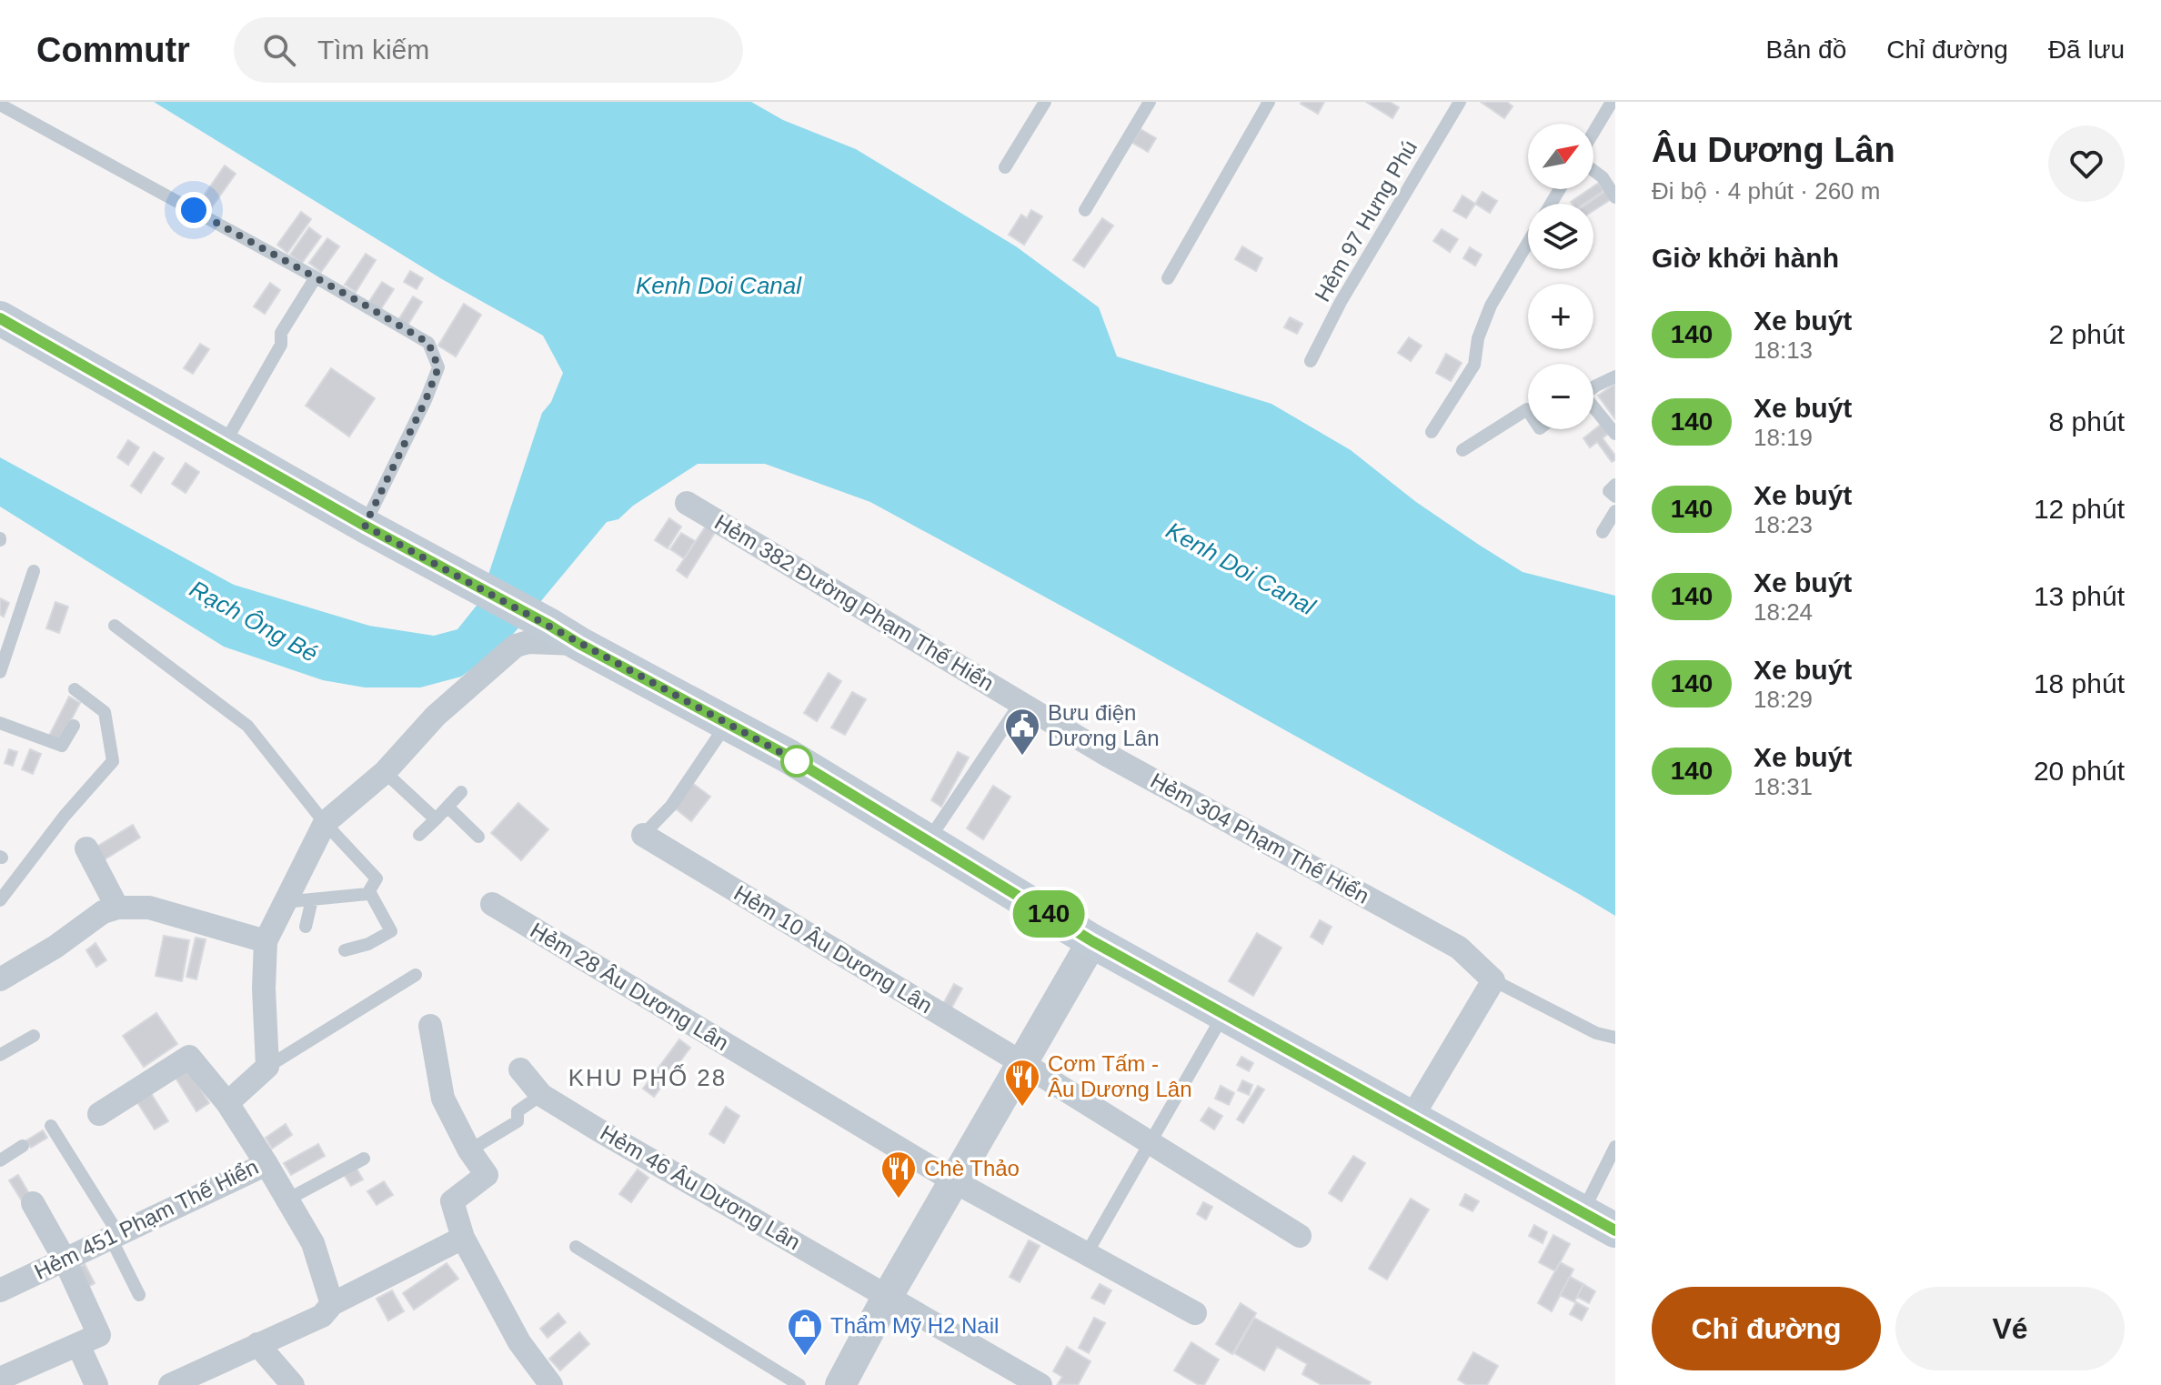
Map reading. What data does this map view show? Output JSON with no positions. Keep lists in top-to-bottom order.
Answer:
{
  "streets": {
    "street": [
      "Hẻm 382 Đường Phạm Thế Hiển",
      "Hẻm 304 Phạm Thế Hiển",
      "Hẻm 10 Âu Dương Lân",
      "Hẻm 28 Âu Dương Lân",
      "Hẻm 46 Âu Dương Lân",
      "Hẻm 451 Phạm Thế Hiển"
    ],
    "lane": ["Hẻm 97 Hưng Phú"]
  },
  "crossings": [
    ["Hẻm 382 Đường Phạm Thế Hiển", "Hẻm 304 Phạm Thế Hiển"]
  ],
  "districts": ["KHU PHỐ 28"],
  "water": ["Kenh Doi Canal", "Rạch Ông Bé"],
  "places": {
    "public building": ["Bưu điện Dương Lân"],
    "restaurant": ["Cơm Tấm - Âu Dương Lân", "Chè Thảo"],
    "shop": ["Thẩm Mỹ H2 Nail"]
  },
  "lines": ["bus line 140"],
  "north": "top right",
  "page": {
    "header": "Commutr",
    "search": "Tìm kiếm",
    "nav": ["Bản đồ", "Chỉ đường", "Đã lưu"],
    "on_map": "140",
    "heading": [
      ["Âu Dương Lân", "Đi bộ · 4 phút · 260 m"],
      "Giờ khởi hành"
    ],
    "map_buttons": ["+", "−"],
    "list": [
      {
        "mark": "140",
        "name": "Xe buýt",
        "note": "18:13",
        "value": "2 phút"
      },
      {
        "mark": "140",
        "name": "Xe buýt",
        "note": "18:19",
        "value": "8 phút"
      },
      {
        "mark": "140",
        "name": "Xe buýt",
        "note": "18:23",
        "value": "12 phút"
      },
      {
        "mark": "140",
        "name": "Xe buýt",
        "note": "18:24",
        "value": "13 phút"
      },
      {
        "mark": "140",
        "name": "Xe buýt",
        "note": "18:29",
        "value": "18 phút"
      },
      {
        "mark": "140",
        "name": "Xe buýt",
        "note": "18:31",
        "value": "20 phút"
      }
    ],
    "buttons": ["Chỉ đường", "Vé"]
  }
}
